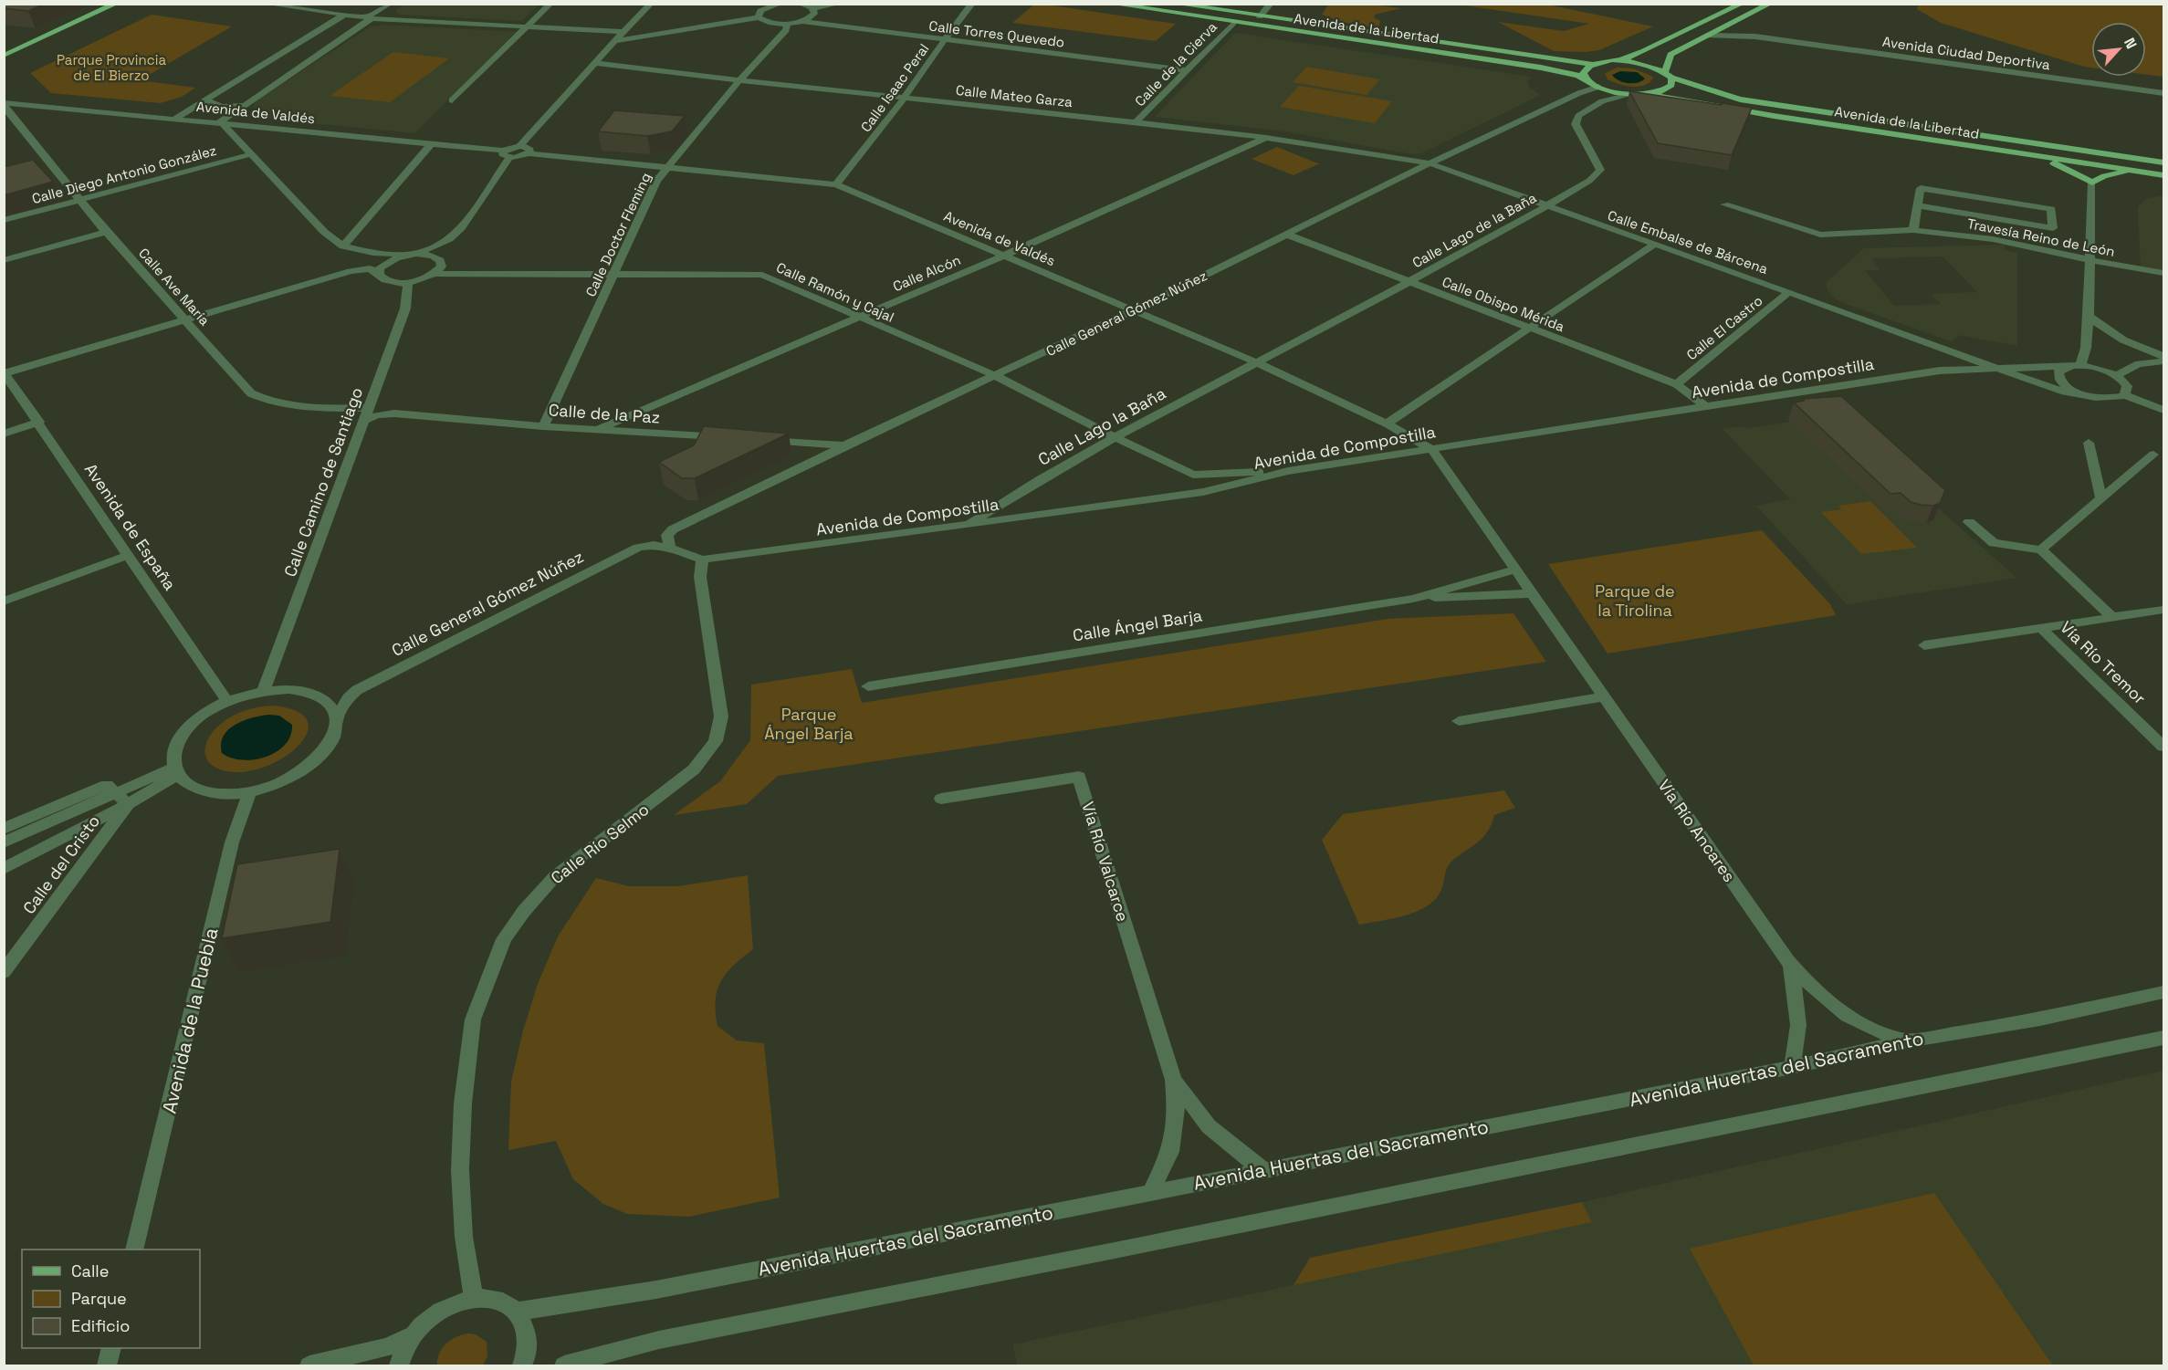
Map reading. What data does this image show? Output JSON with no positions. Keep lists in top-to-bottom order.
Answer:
{
  "streets": {
    "main road": ["Avenida de la Libertad"],
    "street": [
      "Calle Torres Quevedo",
      "Avenida Ciudad Deportiva",
      "Calle de la Cierva",
      "Calle Isaac Peral",
      "Calle Mateo Garza",
      "Avenida de Valdés",
      "Calle Diego Antonio González",
      "Calle Lago de la Baña",
      "Calle Doctor Fleming",
      "Travesía Reino de León",
      "Calle Embalse de Bárcena",
      "Calle Alcón",
      "Calle Ave María",
      "Calle Ramón y Cajal",
      "Calle Obispo Mérida",
      "Calle General Gómez Núñez",
      "Calle El Castro",
      "Avenida de Compostilla",
      "Calle de la Paz",
      "Calle Lago la Baña",
      "Calle Camino de Santiago",
      "Avenida de España",
      "Calle Ángel Barja",
      "Vía Río Tremor",
      "Vía Río Ancares",
      "Calle Río Selmo",
      "Vía Río Valcarce",
      "Calle del Cristo",
      "Avenida de la Puebla",
      "Avenida Huertas del Sacramento"
    ]
  },
  "crossings": [
    ["Avenida de la Libertad", "Calle de la Cierva"],
    ["Avenida de la Libertad", "Calle Lago de la Baña"],
    ["Avenida de la Libertad", "Calle General Gómez Núñez"],
    ["Calle Torres Quevedo", "Calle de la Cierva"],
    ["Calle Torres Quevedo", "Calle Isaac Peral"],
    ["Calle Torres Quevedo", "Calle Doctor Fleming"],
    ["Calle de la Cierva", "Calle Mateo Garza"],
    ["Calle Isaac Peral", "Calle Mateo Garza"],
    ["Calle Isaac Peral", "Avenida de Valdés"],
    ["Calle Mateo Garza", "Calle Doctor Fleming"],
    ["Calle Mateo Garza", "Calle Embalse de Bárcena"],
    ["Calle Mateo Garza", "Calle Alcón"],
    ["Calle Mateo Garza", "Calle General Gómez Núñez"],
    ["Avenida de Valdés", "Calle Lago de la Baña"],
    ["Avenida de Valdés", "Calle Doctor Fleming"],
    ["Avenida de Valdés", "Calle Alcón"],
    ["Avenida de Valdés", "Calle Ave María"],
    ["Avenida de Valdés", "Calle General Gómez Núñez"],
    ["Avenida de Valdés", "Avenida de Compostilla"],
    ["Avenida de Valdés", "Calle Lago la Baña"],
    ["Avenida de Valdés", "Vía Río Ancares"],
    ["Calle Diego Antonio González", "Calle Ave María"],
    ["Calle Lago de la Baña", "Calle Embalse de Bárcena"],
    ["Calle Lago de la Baña", "Calle Obispo Mérida"],
    ["Calle Lago de la Baña", "Calle Lago la Baña"],
    ["Calle Doctor Fleming", "Calle Ramón y Cajal"],
    ["Calle Doctor Fleming", "Calle de la Paz"],
    ["Calle Embalse de Bárcena", "Calle General Gómez Núñez"],
    ["Calle Embalse de Bárcena", "Calle El Castro"],
    ["Calle Embalse de Bárcena", "Avenida de Compostilla"],
    ["Calle Alcón", "Calle Ramón y Cajal"],
    ["Calle Alcón", "Calle de la Paz"],
    ["Calle Ave María", "Calle Camino de Santiago"],
    ["Calle Ramón y Cajal", "Calle General Gómez Núñez"],
    ["Calle Ramón y Cajal", "Avenida de Compostilla"],
    ["Calle Ramón y Cajal", "Calle Lago la Baña"],
    ["Calle Ramón y Cajal", "Calle Camino de Santiago"],
    ["Calle Obispo Mérida", "Calle General Gómez Núñez"],
    ["Calle Obispo Mérida", "Calle El Castro"],
    ["Calle Obispo Mérida", "Avenida de Compostilla"],
    ["Calle General Gómez Núñez", "Avenida de Compostilla"],
    ["Calle General Gómez Núñez", "Calle Camino de Santiago"],
    ["Calle General Gómez Núñez", "Avenida de España"],
    ["Calle General Gómez Núñez", "Calle Río Selmo"],
    ["Calle General Gómez Núñez", "Avenida de la Puebla"],
    ["Avenida de Compostilla", "Calle Lago la Baña"],
    ["Avenida de Compostilla", "Vía Río Ancares"],
    ["Avenida de Compostilla", "Calle Río Selmo"],
    ["Calle de la Paz", "Calle Camino de Santiago"],
    ["Calle Camino de Santiago", "Avenida de España"],
    ["Calle Camino de Santiago", "Avenida de la Puebla"],
    ["Avenida de España", "Avenida de la Puebla"],
    ["Calle Ángel Barja", "Vía Río Ancares"],
    ["Vía Río Ancares", "Avenida Huertas del Sacramento"],
    ["Vía Río Valcarce", "Avenida Huertas del Sacramento"]
  ],
  "parks": ["Parque Provincia de El Bierzo", "Parque de la Tirolina", "Parque Ángel Barja"],
  "legend": ["Calle", "Parque", "Edificio"],
  "north": "top right"
}
